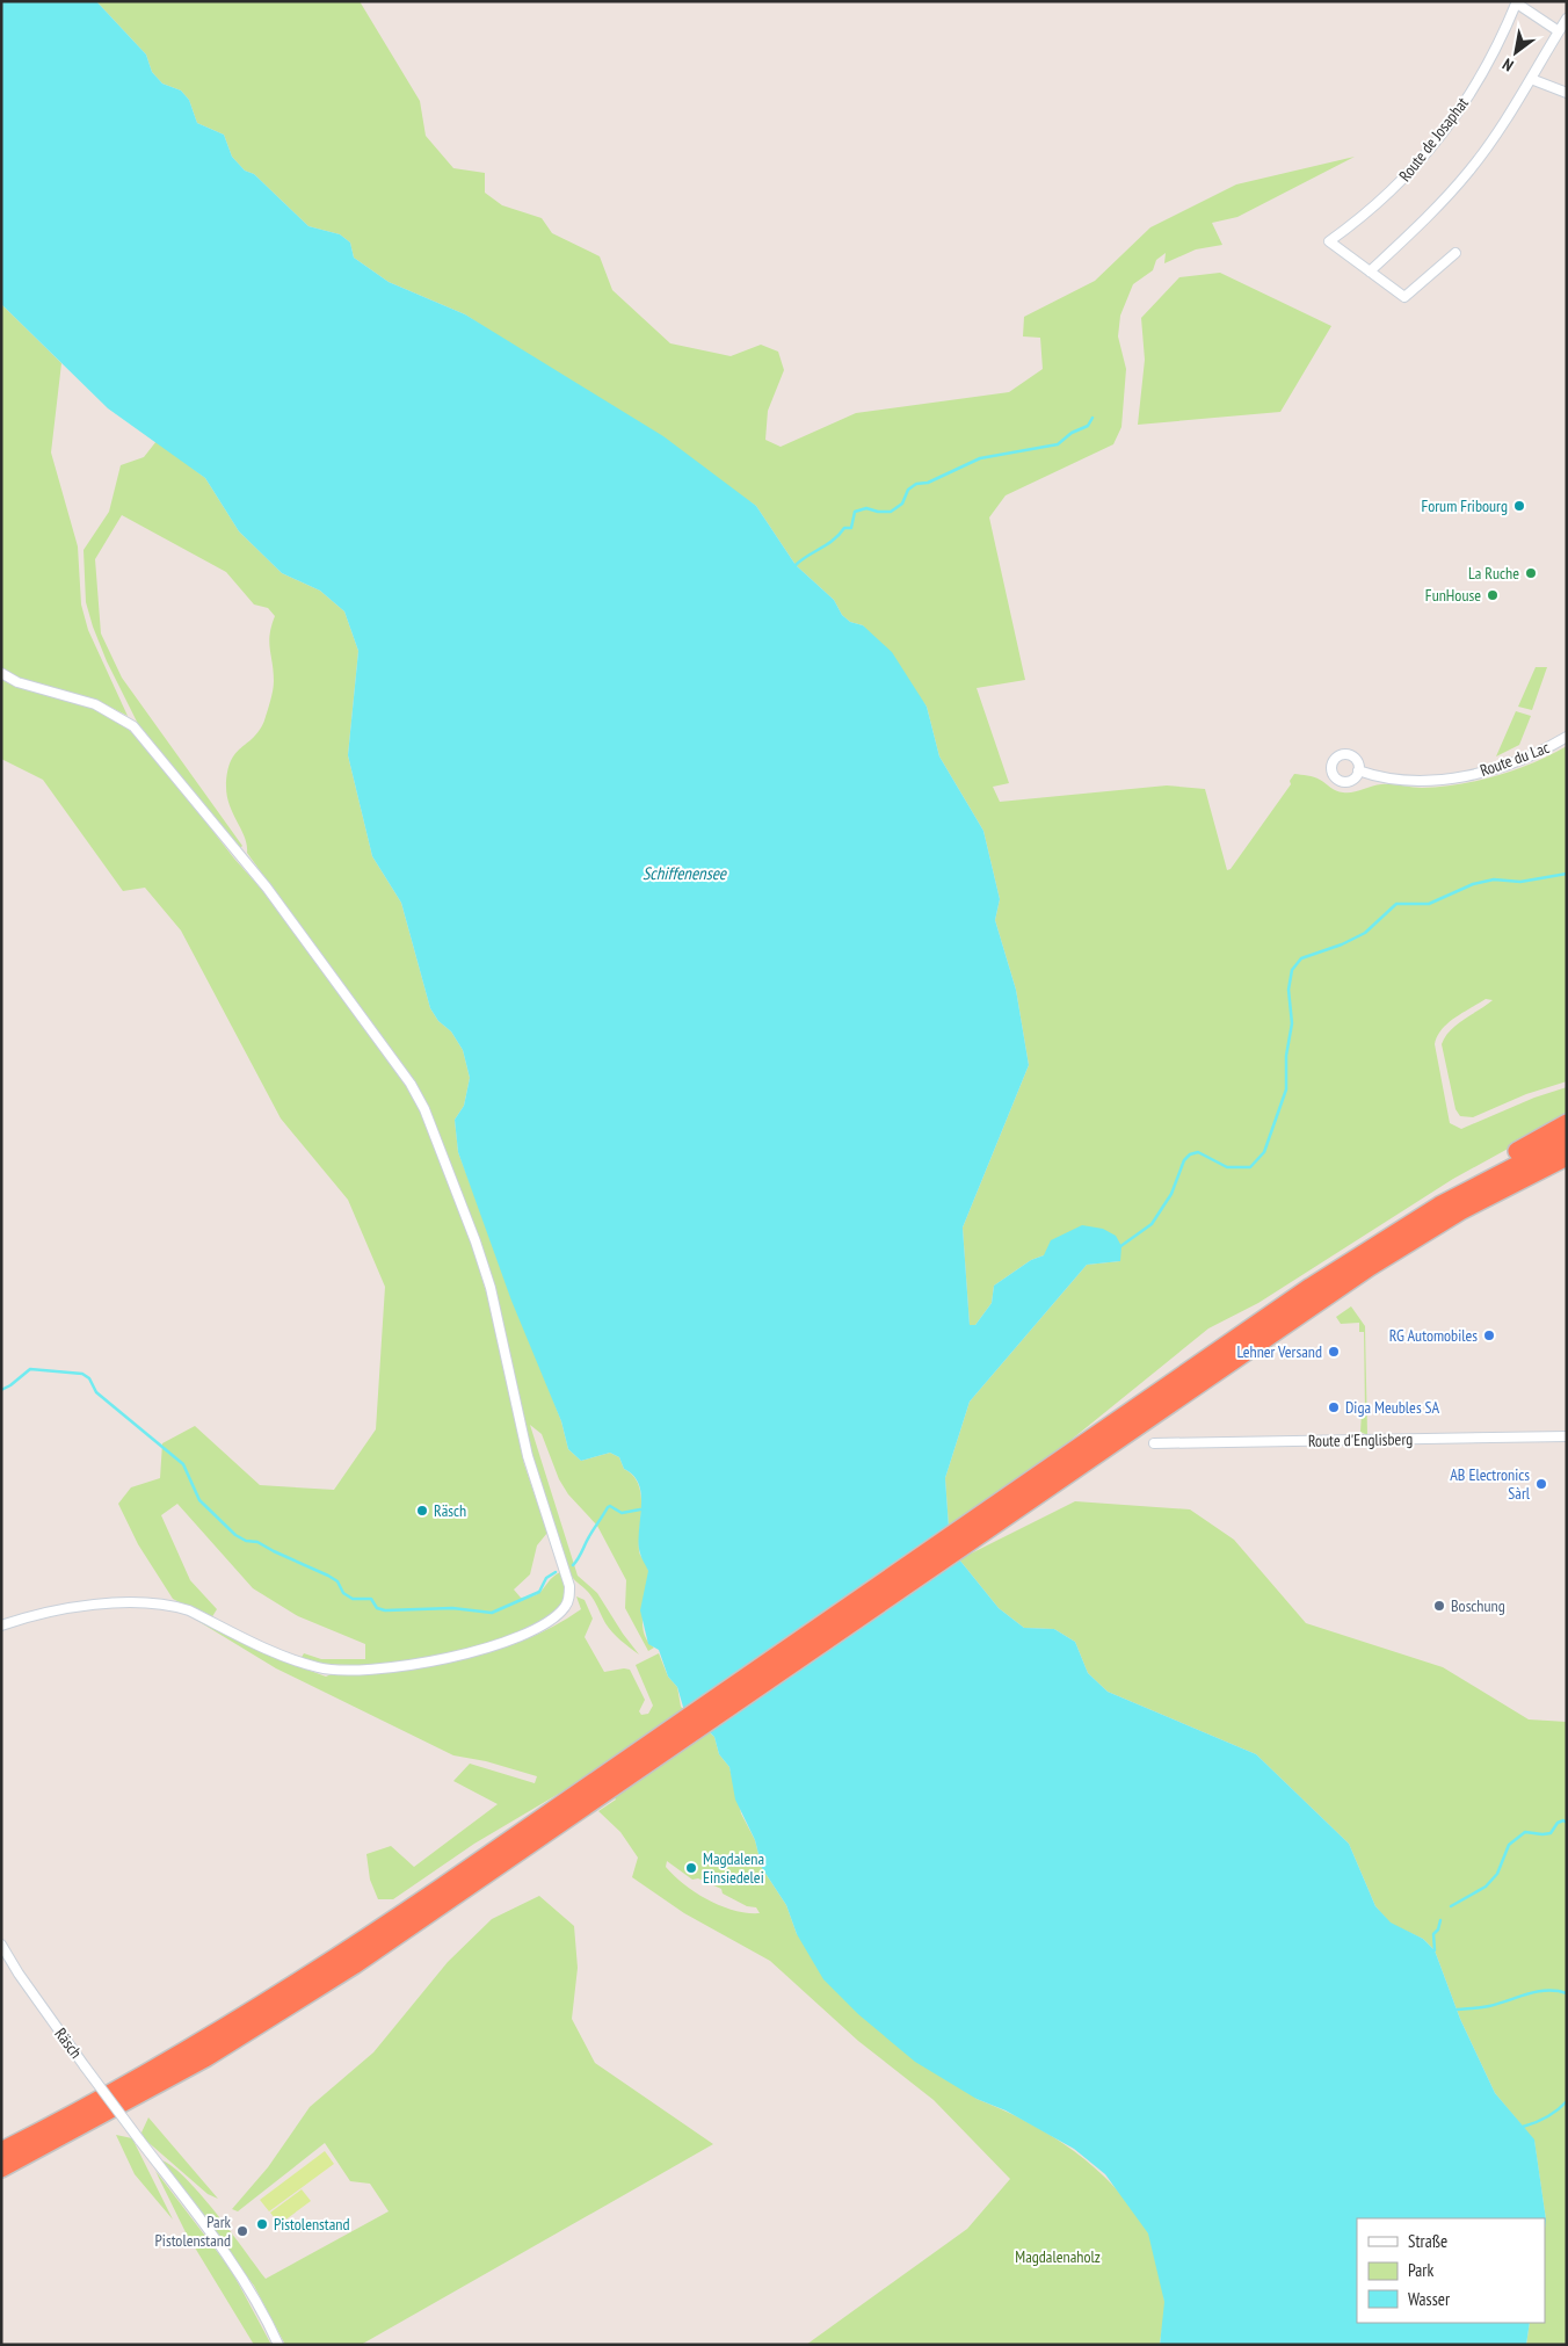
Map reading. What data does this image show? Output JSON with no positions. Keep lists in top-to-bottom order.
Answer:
{
  "streets": {
    "street": [
      "Route de Josaphat",
      "Route du Lac",
      "Route d'Englisberg",
      "Räsch"
    ]
  },
  "water": ["Schiffenensee"],
  "parks": ["Magdalenaholz"],
  "places": [
    "Forum Fribourg",
    "La Ruche",
    "FunHouse",
    "RG Automobiles",
    "Lehner Versand",
    "Diga Meubles SA",
    "AB Electronics Sàrl",
    "Räsch",
    "Boschung",
    "Magdalena Einsiedelei",
    "Pistolenstand",
    "Park Pistolenstand"
  ],
  "legend": ["Straße", "Park", "Wasser"],
  "north": "bottom left"
}
